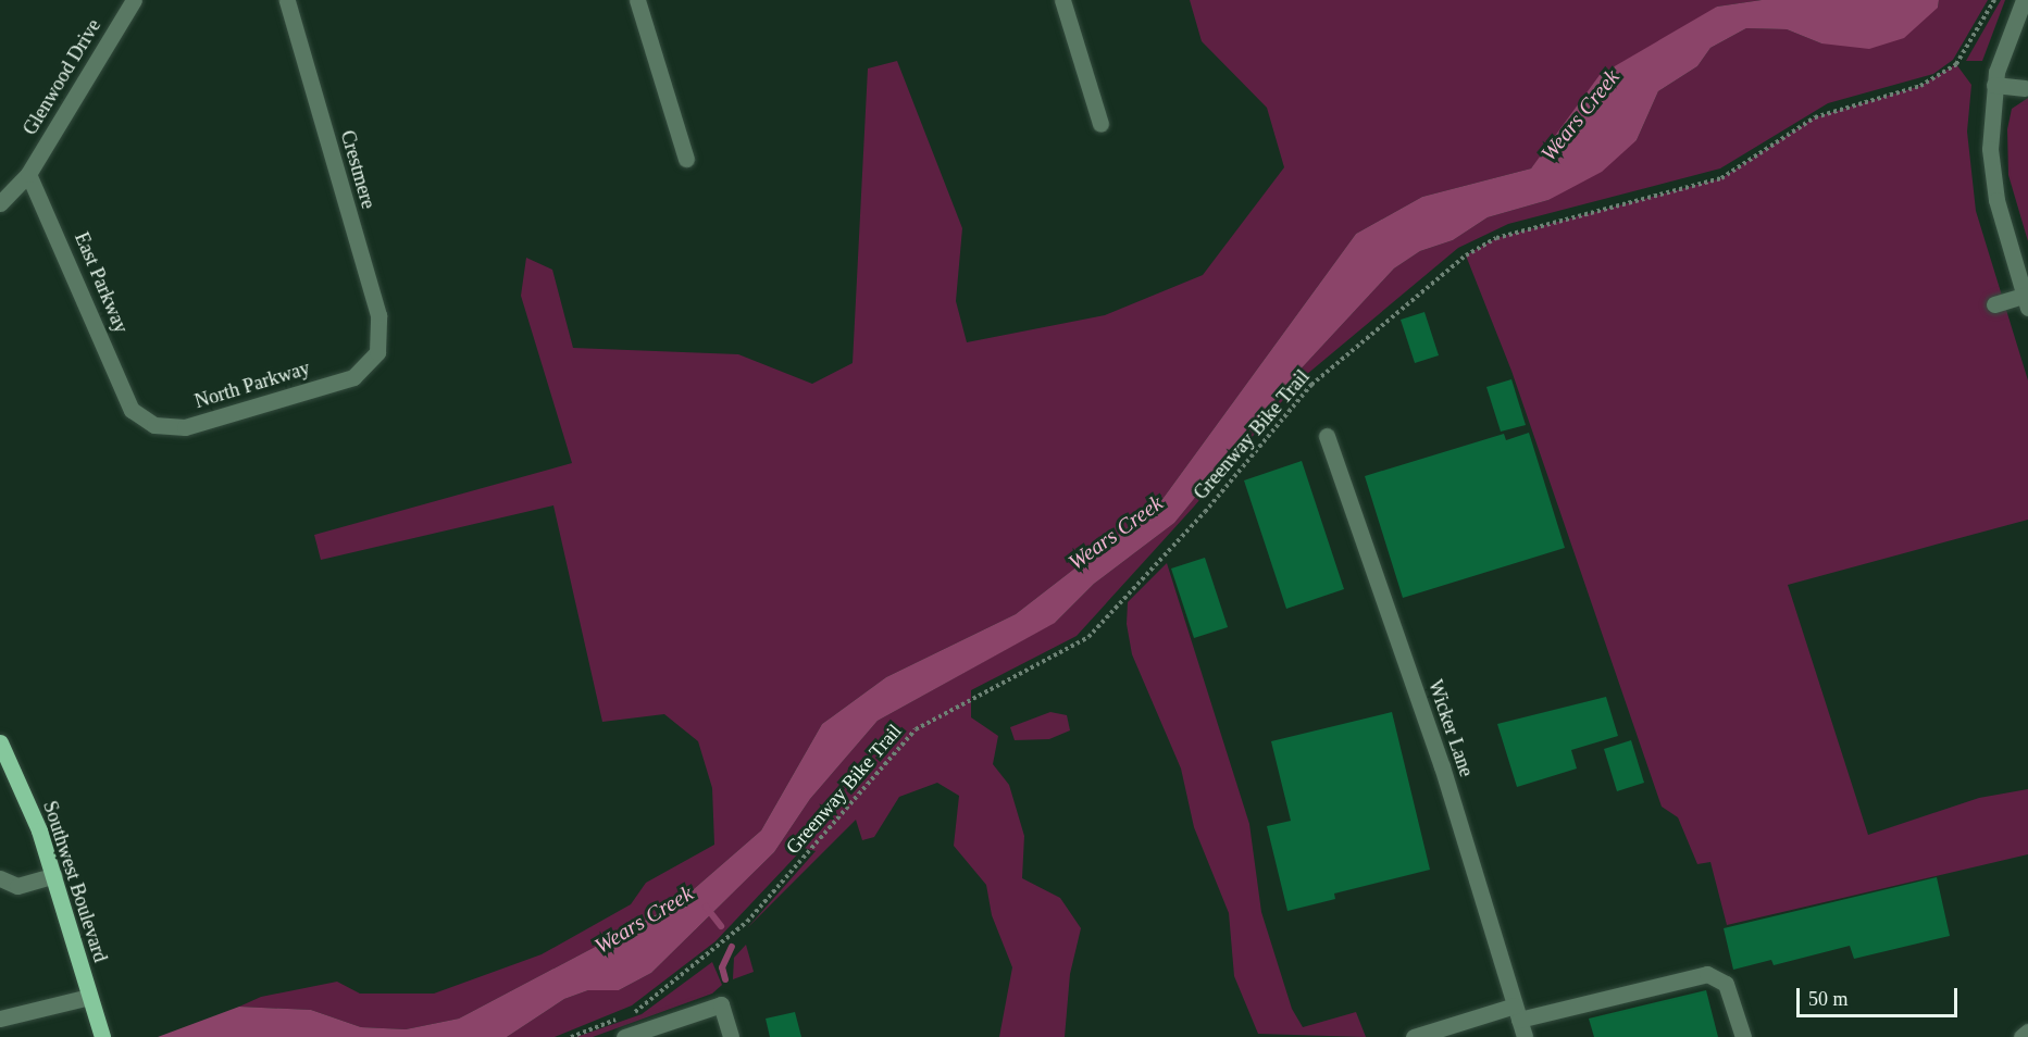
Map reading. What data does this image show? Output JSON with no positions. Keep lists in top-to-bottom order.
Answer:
{
  "streets": {
    "main road": ["Southwest Boulevard"],
    "street": [
      "Glenwood Drive",
      "Crestmere",
      "East Parkway",
      "North Parkway",
      "Wicker Lane"
    ],
    "path": ["Greenway Bike Trail"]
  },
  "crossings": [
    ["Glenwood Drive", "East Parkway"],
    ["Crestmere", "North Parkway"],
    ["East Parkway", "North Parkway"]
  ],
  "water": ["Wears Creek"],
  "scale_bar": "50 m"
}
